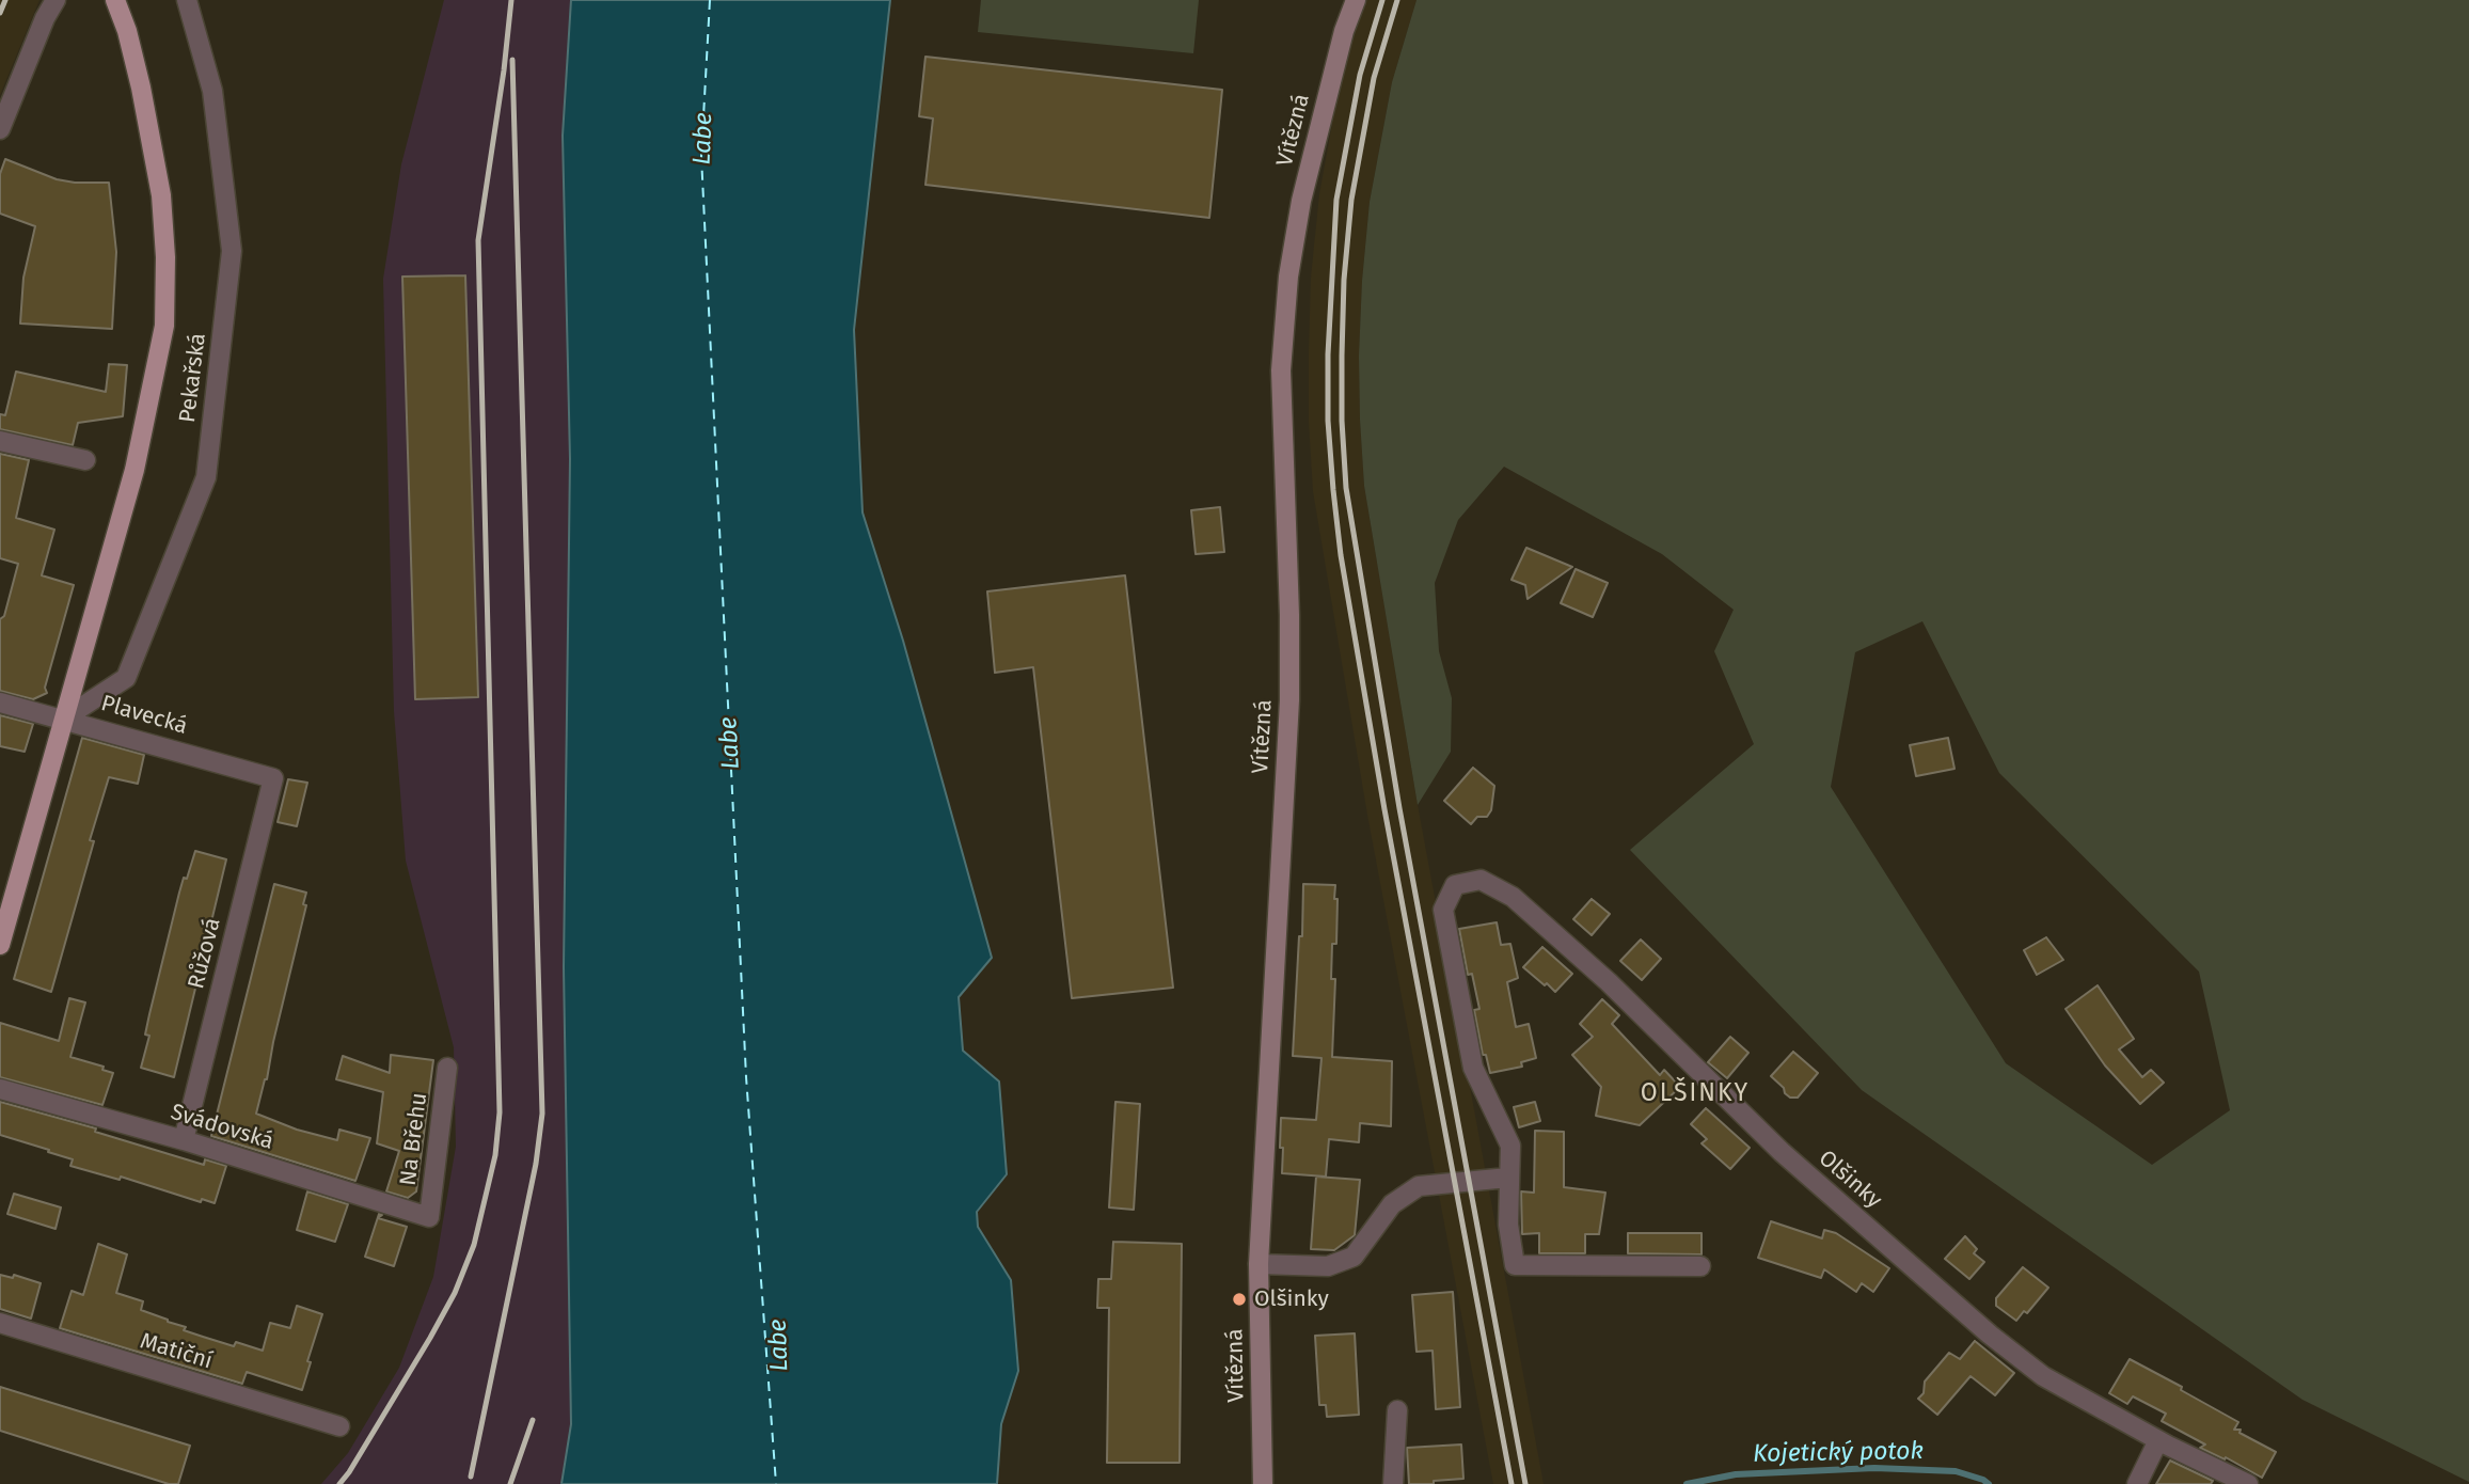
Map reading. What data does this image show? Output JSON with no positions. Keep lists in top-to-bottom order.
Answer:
{
  "streets": {
    "main road": ["Vítězná", "Pekařská"],
    "street": [
      "Plavecká",
      "Růžová",
      "Svádovská",
      "Na Břehu",
      "Olšinky",
      "Matiční"
    ]
  },
  "crossings": [
    ["Pekařská", "Plavecká"],
    ["Plavecká", "Růžová"],
    ["Růžová", "Svádovská"],
    ["Svádovská", "Na Břehu"]
  ],
  "districts": ["OLŠINKY"],
  "water": ["Labe", "Kojetický potok"],
  "places": ["Olšinky"]
}
